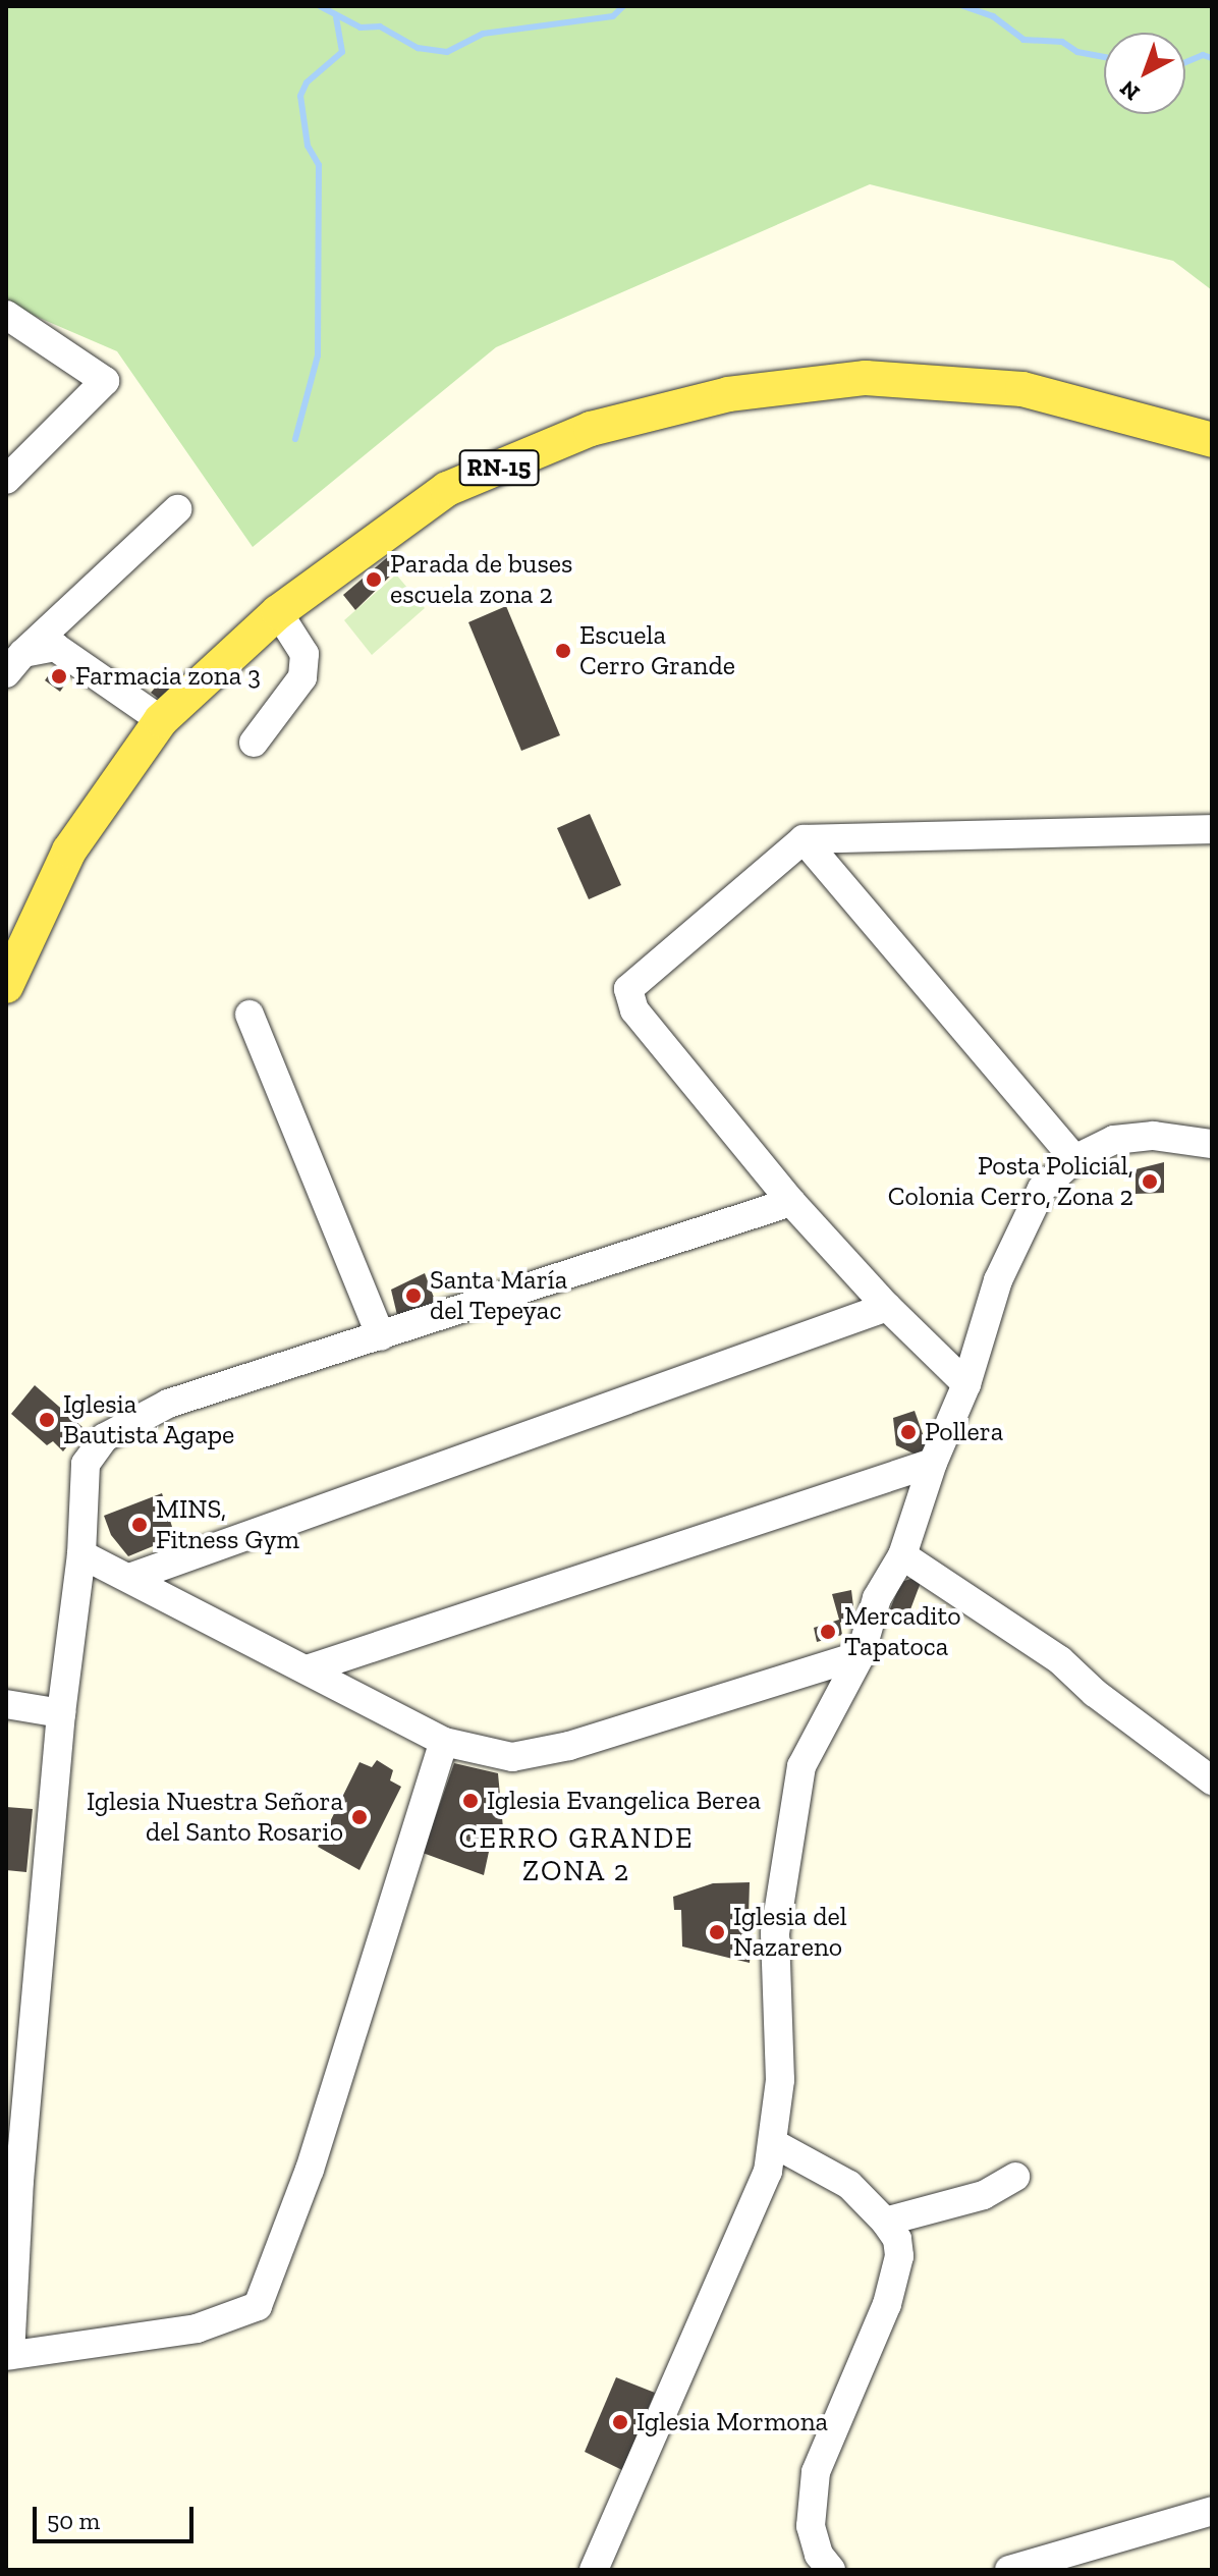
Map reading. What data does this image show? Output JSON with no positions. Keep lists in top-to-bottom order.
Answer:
{
  "streets": {
    "main road": ["RN-15"]
  },
  "districts": ["CERRO GRANDE ZONA 2"],
  "places": [
    "Parada de buses escuela zona 2",
    "Escuela Cerro Grande",
    "Farmacia zona 3",
    "Posta Policial, Colonia Cerro, Zona 2",
    "Santa María del Tepeyac",
    "Iglesia Bautista Agape",
    "Pollera",
    "MINS, Fitness Gym",
    "Mercadito Tapatoca",
    "Iglesia Evangelica Berea",
    "Iglesia Nuestra Señora del Santo Rosario",
    "Iglesia del Nazareno",
    "Iglesia Mormona"
  ],
  "scale_bar": "50 m",
  "north": "bottom left"
}
